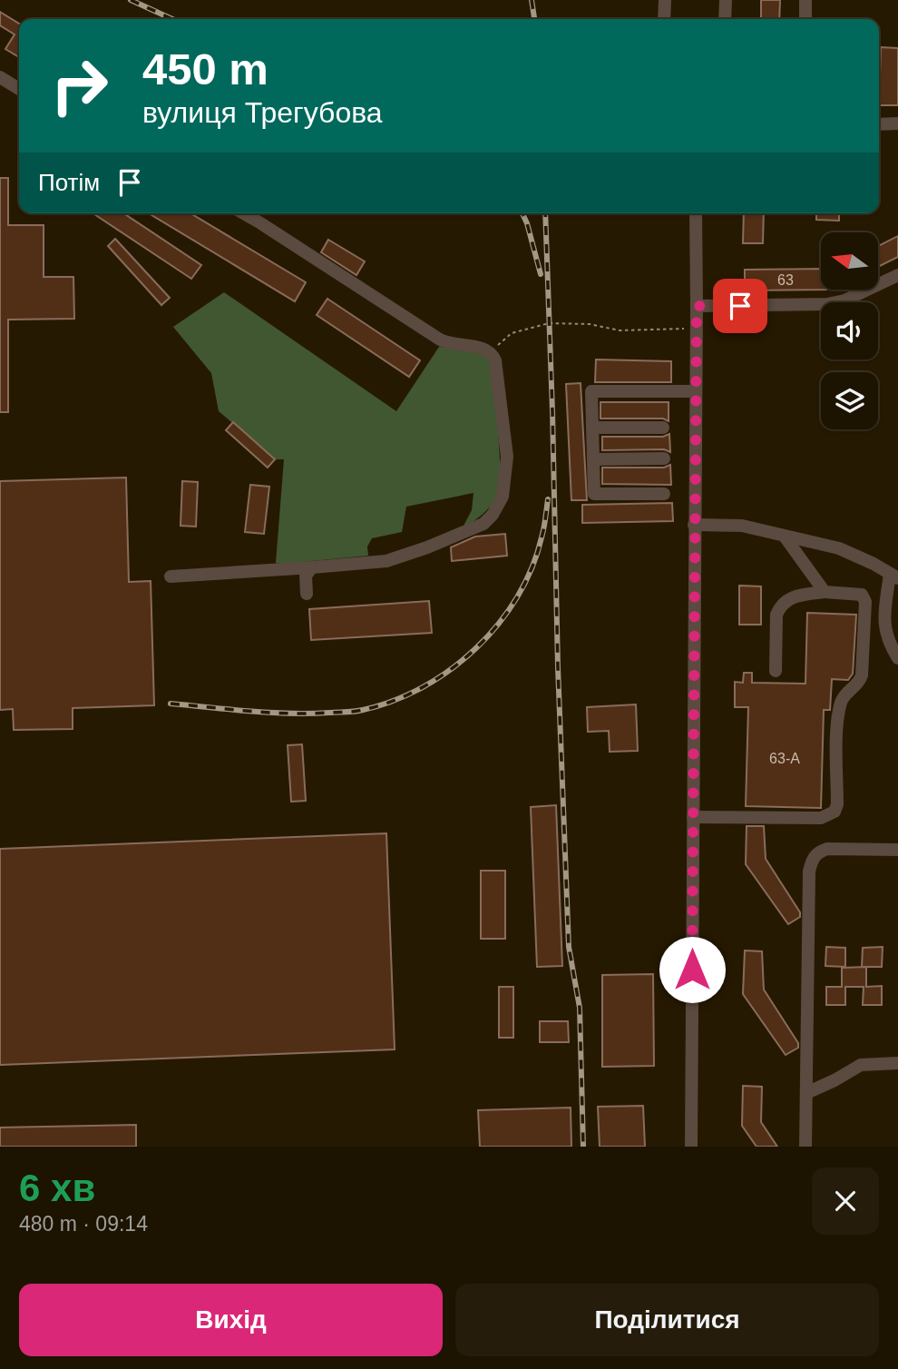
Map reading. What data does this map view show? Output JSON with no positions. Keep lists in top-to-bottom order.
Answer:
{
  "house_numbers": ["63", "63-А"],
  "north": "left",
  "page": {
    "turn": ["450 m", "вулиця Трегубова"],
    "then": "Потім",
    "heading": ["6 хв", "480 m · 09:14"],
    "buttons": ["Вихід", "Поділитися"]
  }
}
